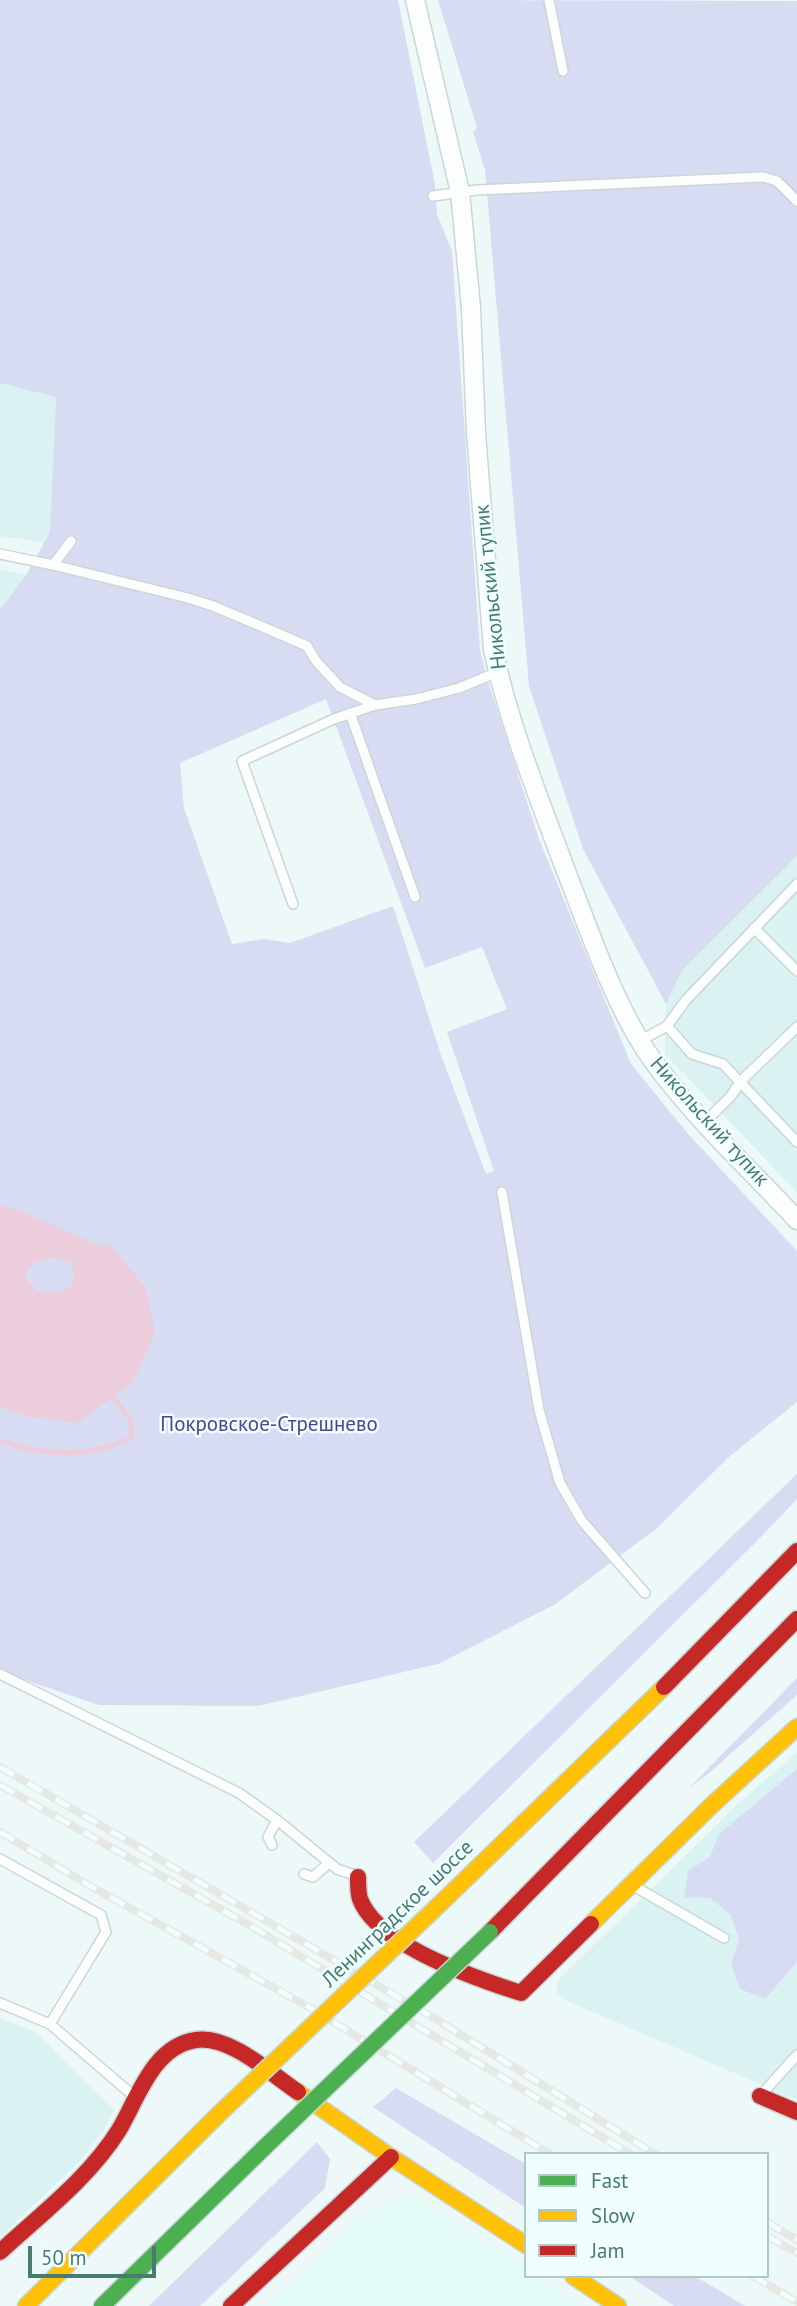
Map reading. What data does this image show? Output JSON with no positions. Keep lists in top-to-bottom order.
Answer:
{
  "streets": {
    "main road": ["Ленинградское шоссе"],
    "street": ["Никольский тупик"]
  },
  "parks": ["Покровское-Стрешнево"],
  "legend": ["Fast", "Slow", "Jam"],
  "scale_bar": "50 m"
}
